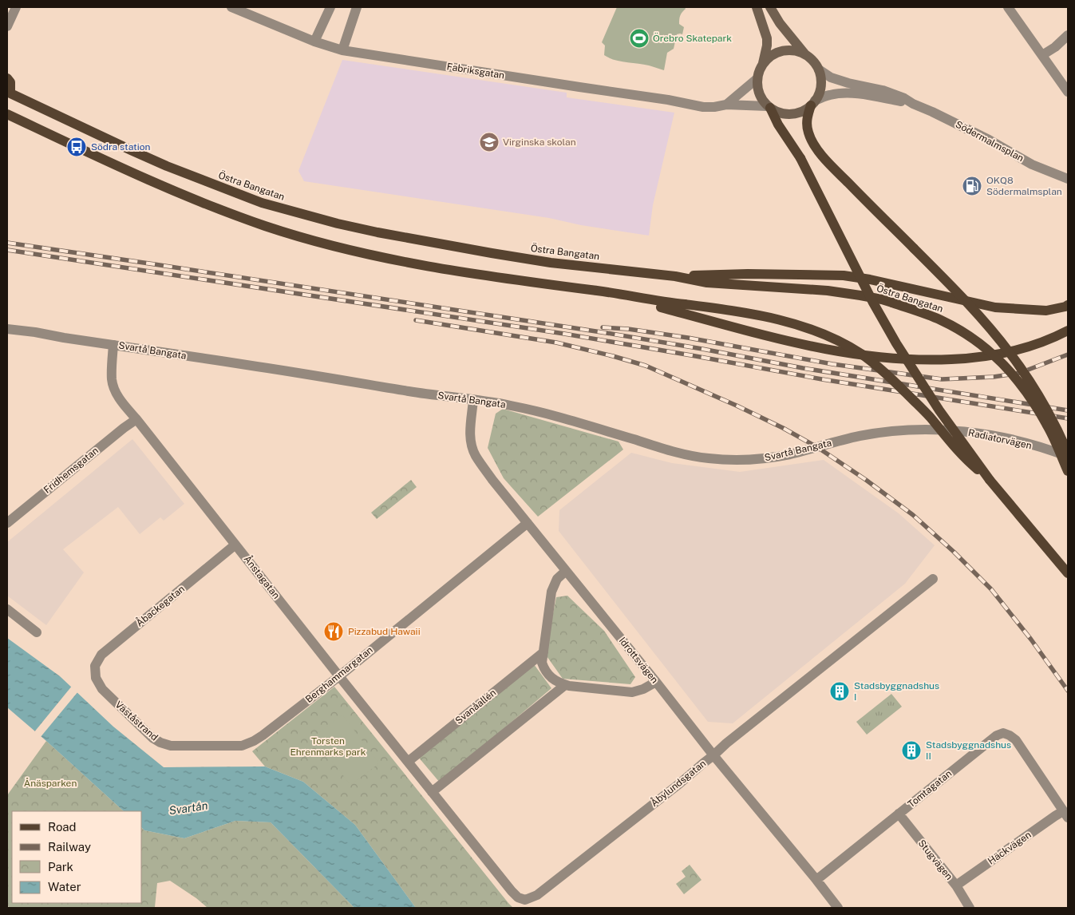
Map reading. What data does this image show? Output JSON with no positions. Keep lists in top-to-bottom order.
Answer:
{
  "streets": {
    "main road": ["Östra Bangatan"],
    "street": [
      "Fabriksgatan",
      "Södermalmsplan",
      "Svartå Bangata",
      "Radiatorvägen",
      "Fridhemsgatan",
      "Ånstagatan",
      "Åbackegatan",
      "Idrottsvägen",
      "Berghammargatan",
      "Svanåallén",
      "Väståstrand",
      "Åbylundsgatan",
      "Tomtagatan",
      "Häckvägen",
      "Stugvägen"
    ]
  },
  "crossings": [
    ["Fabriksgatan", "Södermalmsplan"],
    ["Svartå Bangata", "Radiatorvägen"],
    ["Svartå Bangata", "Ånstagatan"],
    ["Svartå Bangata", "Idrottsvägen"],
    ["Fridhemsgatan", "Ånstagatan"],
    ["Ånstagatan", "Åbackegatan"],
    ["Ånstagatan", "Berghammargatan"],
    ["Ånstagatan", "Svanåallén"],
    ["Ånstagatan", "Åbylundsgatan"],
    ["Åbackegatan", "Väståstrand"],
    ["Idrottsvägen", "Berghammargatan"],
    ["Idrottsvägen", "Åbylundsgatan"],
    ["Idrottsvägen", "Tomtagatan"],
    ["Berghammargatan", "Väståstrand"],
    ["Tomtagatan", "Häckvägen"],
    ["Tomtagatan", "Stugvägen"],
    ["Häckvägen", "Stugvägen"]
  ],
  "water": ["Svartån"],
  "parks": ["Torsten Ehrenmarks park", "Ånäsparken"],
  "places": {
    "sports": ["Örebro Skatepark"],
    "school or university": ["Virginska skolan"],
    "bus stop": ["Södra station"],
    "fuel station": ["OKQ8 Södermalmsplan"],
    "restaurant": ["Pizzabud Hawaii"],
    "building": ["Stadsbyggnadshus I", "Stadsbyggnadshus II"]
  },
  "legend": [
    "Road",
    "Railway",
    "Park",
    "Water"
  ]
}
